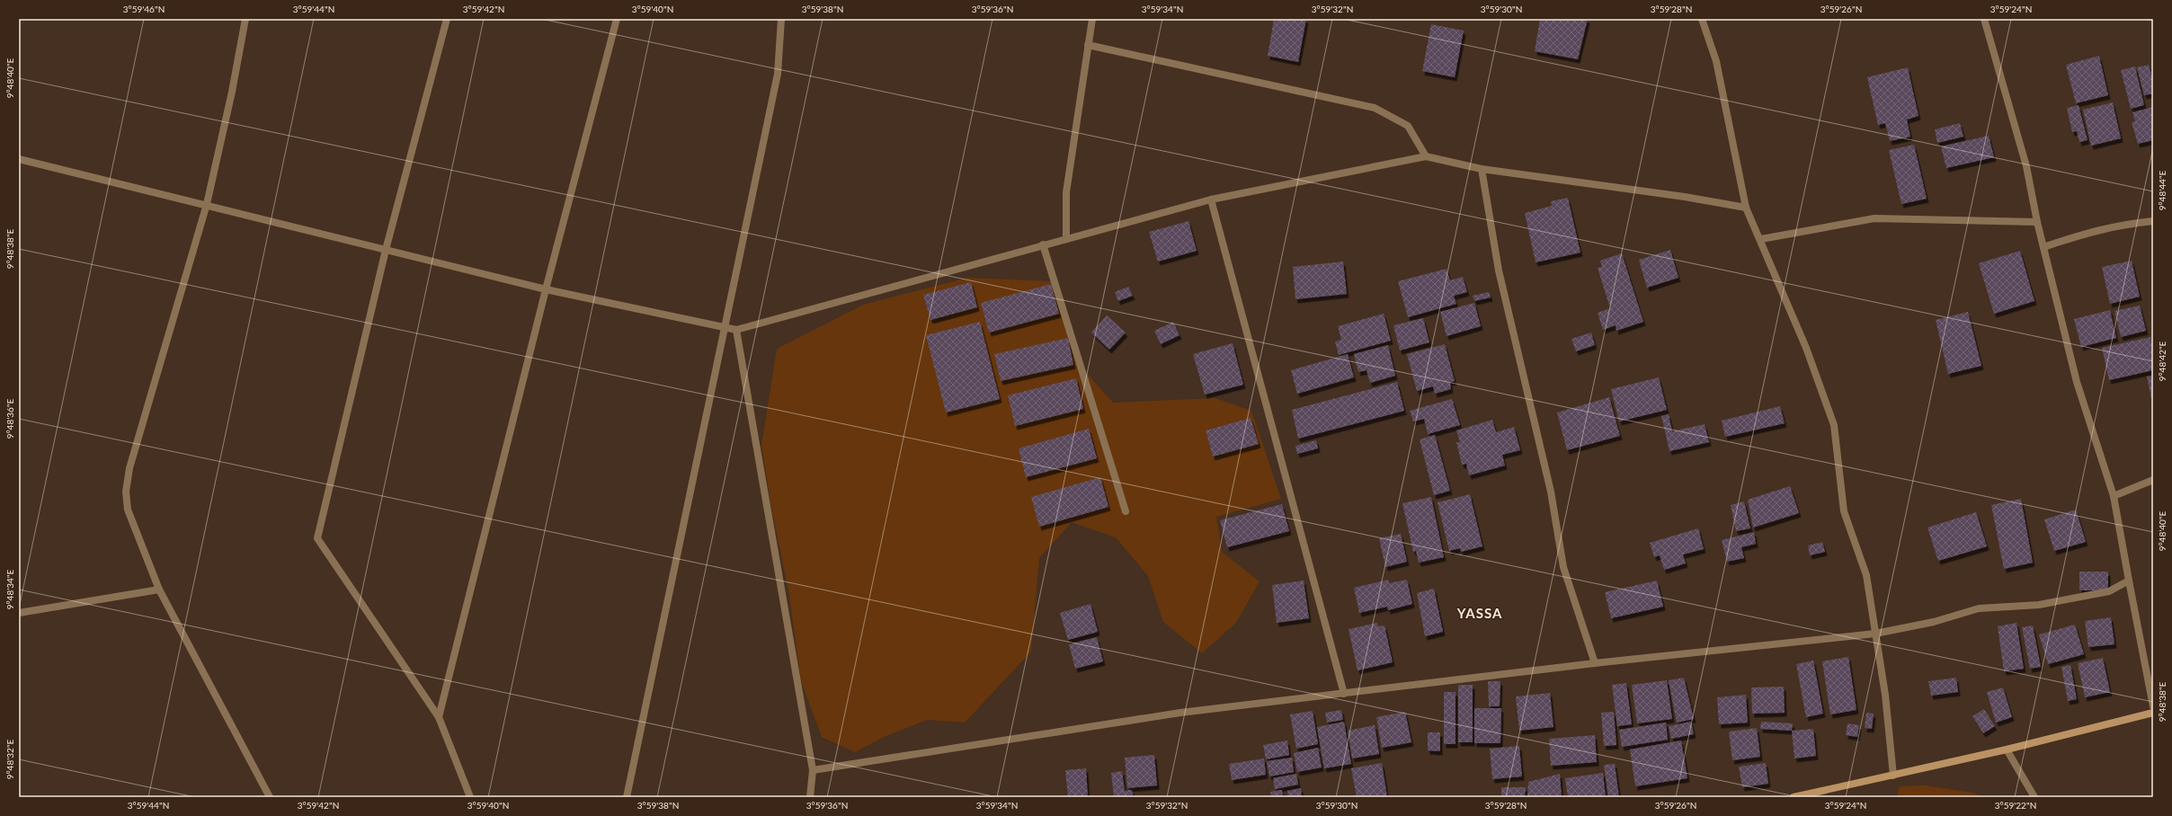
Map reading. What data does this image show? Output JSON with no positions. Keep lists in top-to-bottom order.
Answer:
{
  "districts": ["YASSA"],
  "coordinates": [
    "3°59'46\"N",
    "3°59'44\"N",
    "3°59'42\"N",
    "3°59'40\"N",
    "3°59'38\"N",
    "3°59'36\"N",
    "3°59'34\"N",
    "3°59'32\"N",
    "3°59'30\"N",
    "3°59'28\"N",
    "3°59'26\"N",
    "3°59'24\"N",
    "9°48'40\"E",
    "9°48'44\"E",
    "9°48'38\"E",
    "9°48'42\"E",
    "9°48'36\"E",
    "9°48'34\"E",
    "9°48'32\"E",
    "3°59'22\"N"
  ]
}
